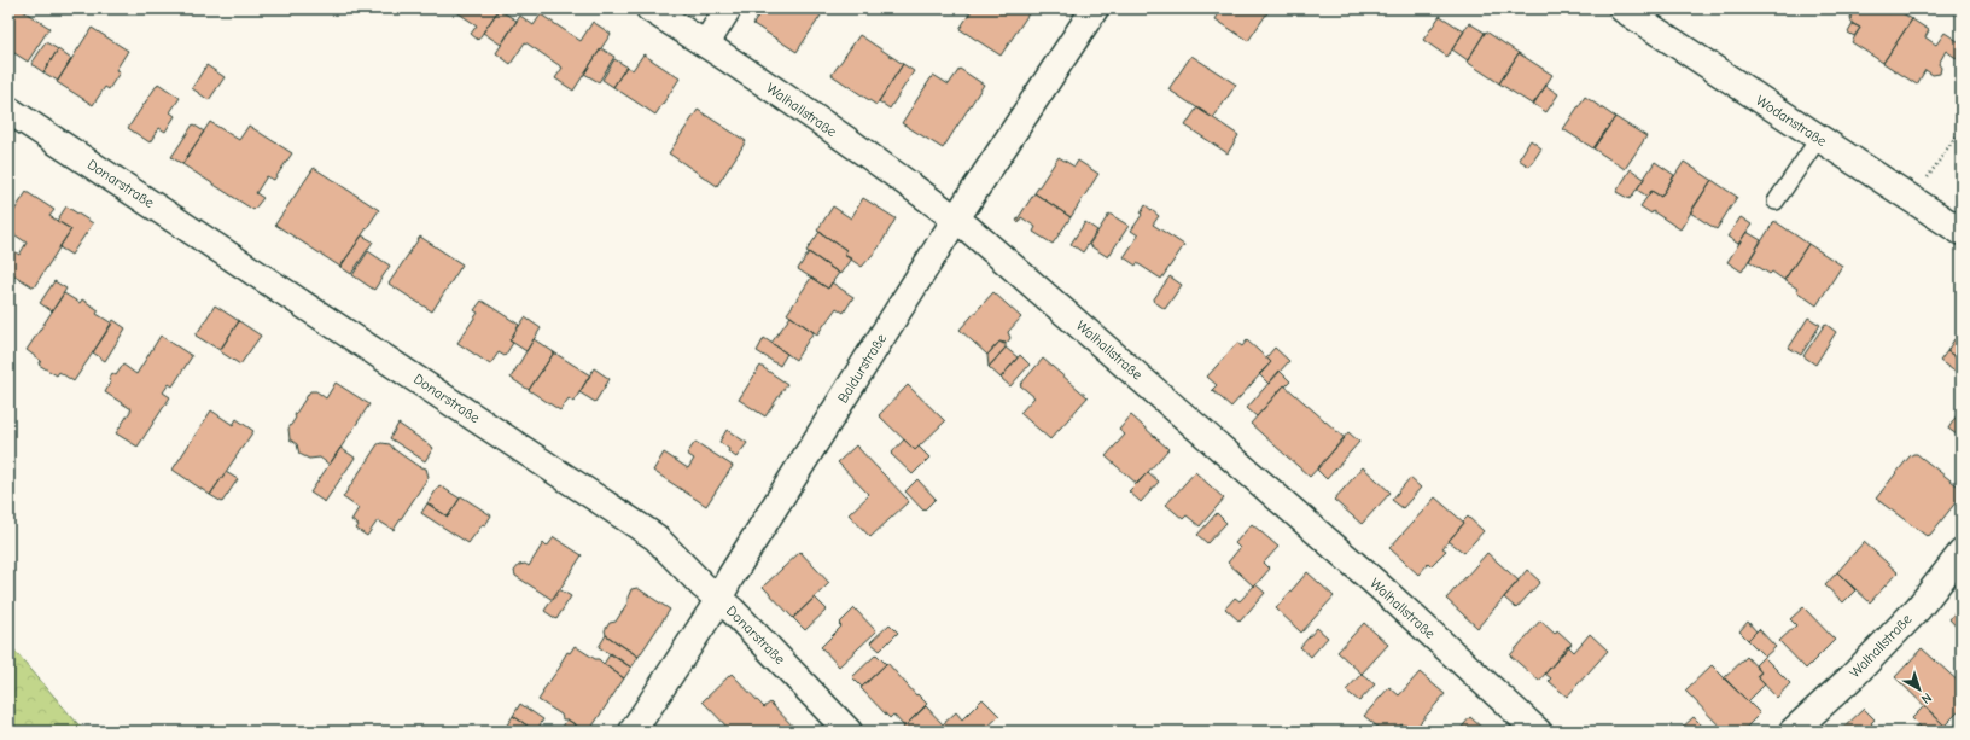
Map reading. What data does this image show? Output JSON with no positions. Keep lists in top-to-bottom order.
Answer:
{
  "streets": {
    "street": [
      "Walhallstraße",
      "Wodanstraße",
      "Donarstraße",
      "Baldurstraße"
    ]
  },
  "crossings": [
    ["Walhallstraße", "Baldurstraße"],
    ["Donarstraße", "Baldurstraße"]
  ],
  "north": "bottom right"
}
